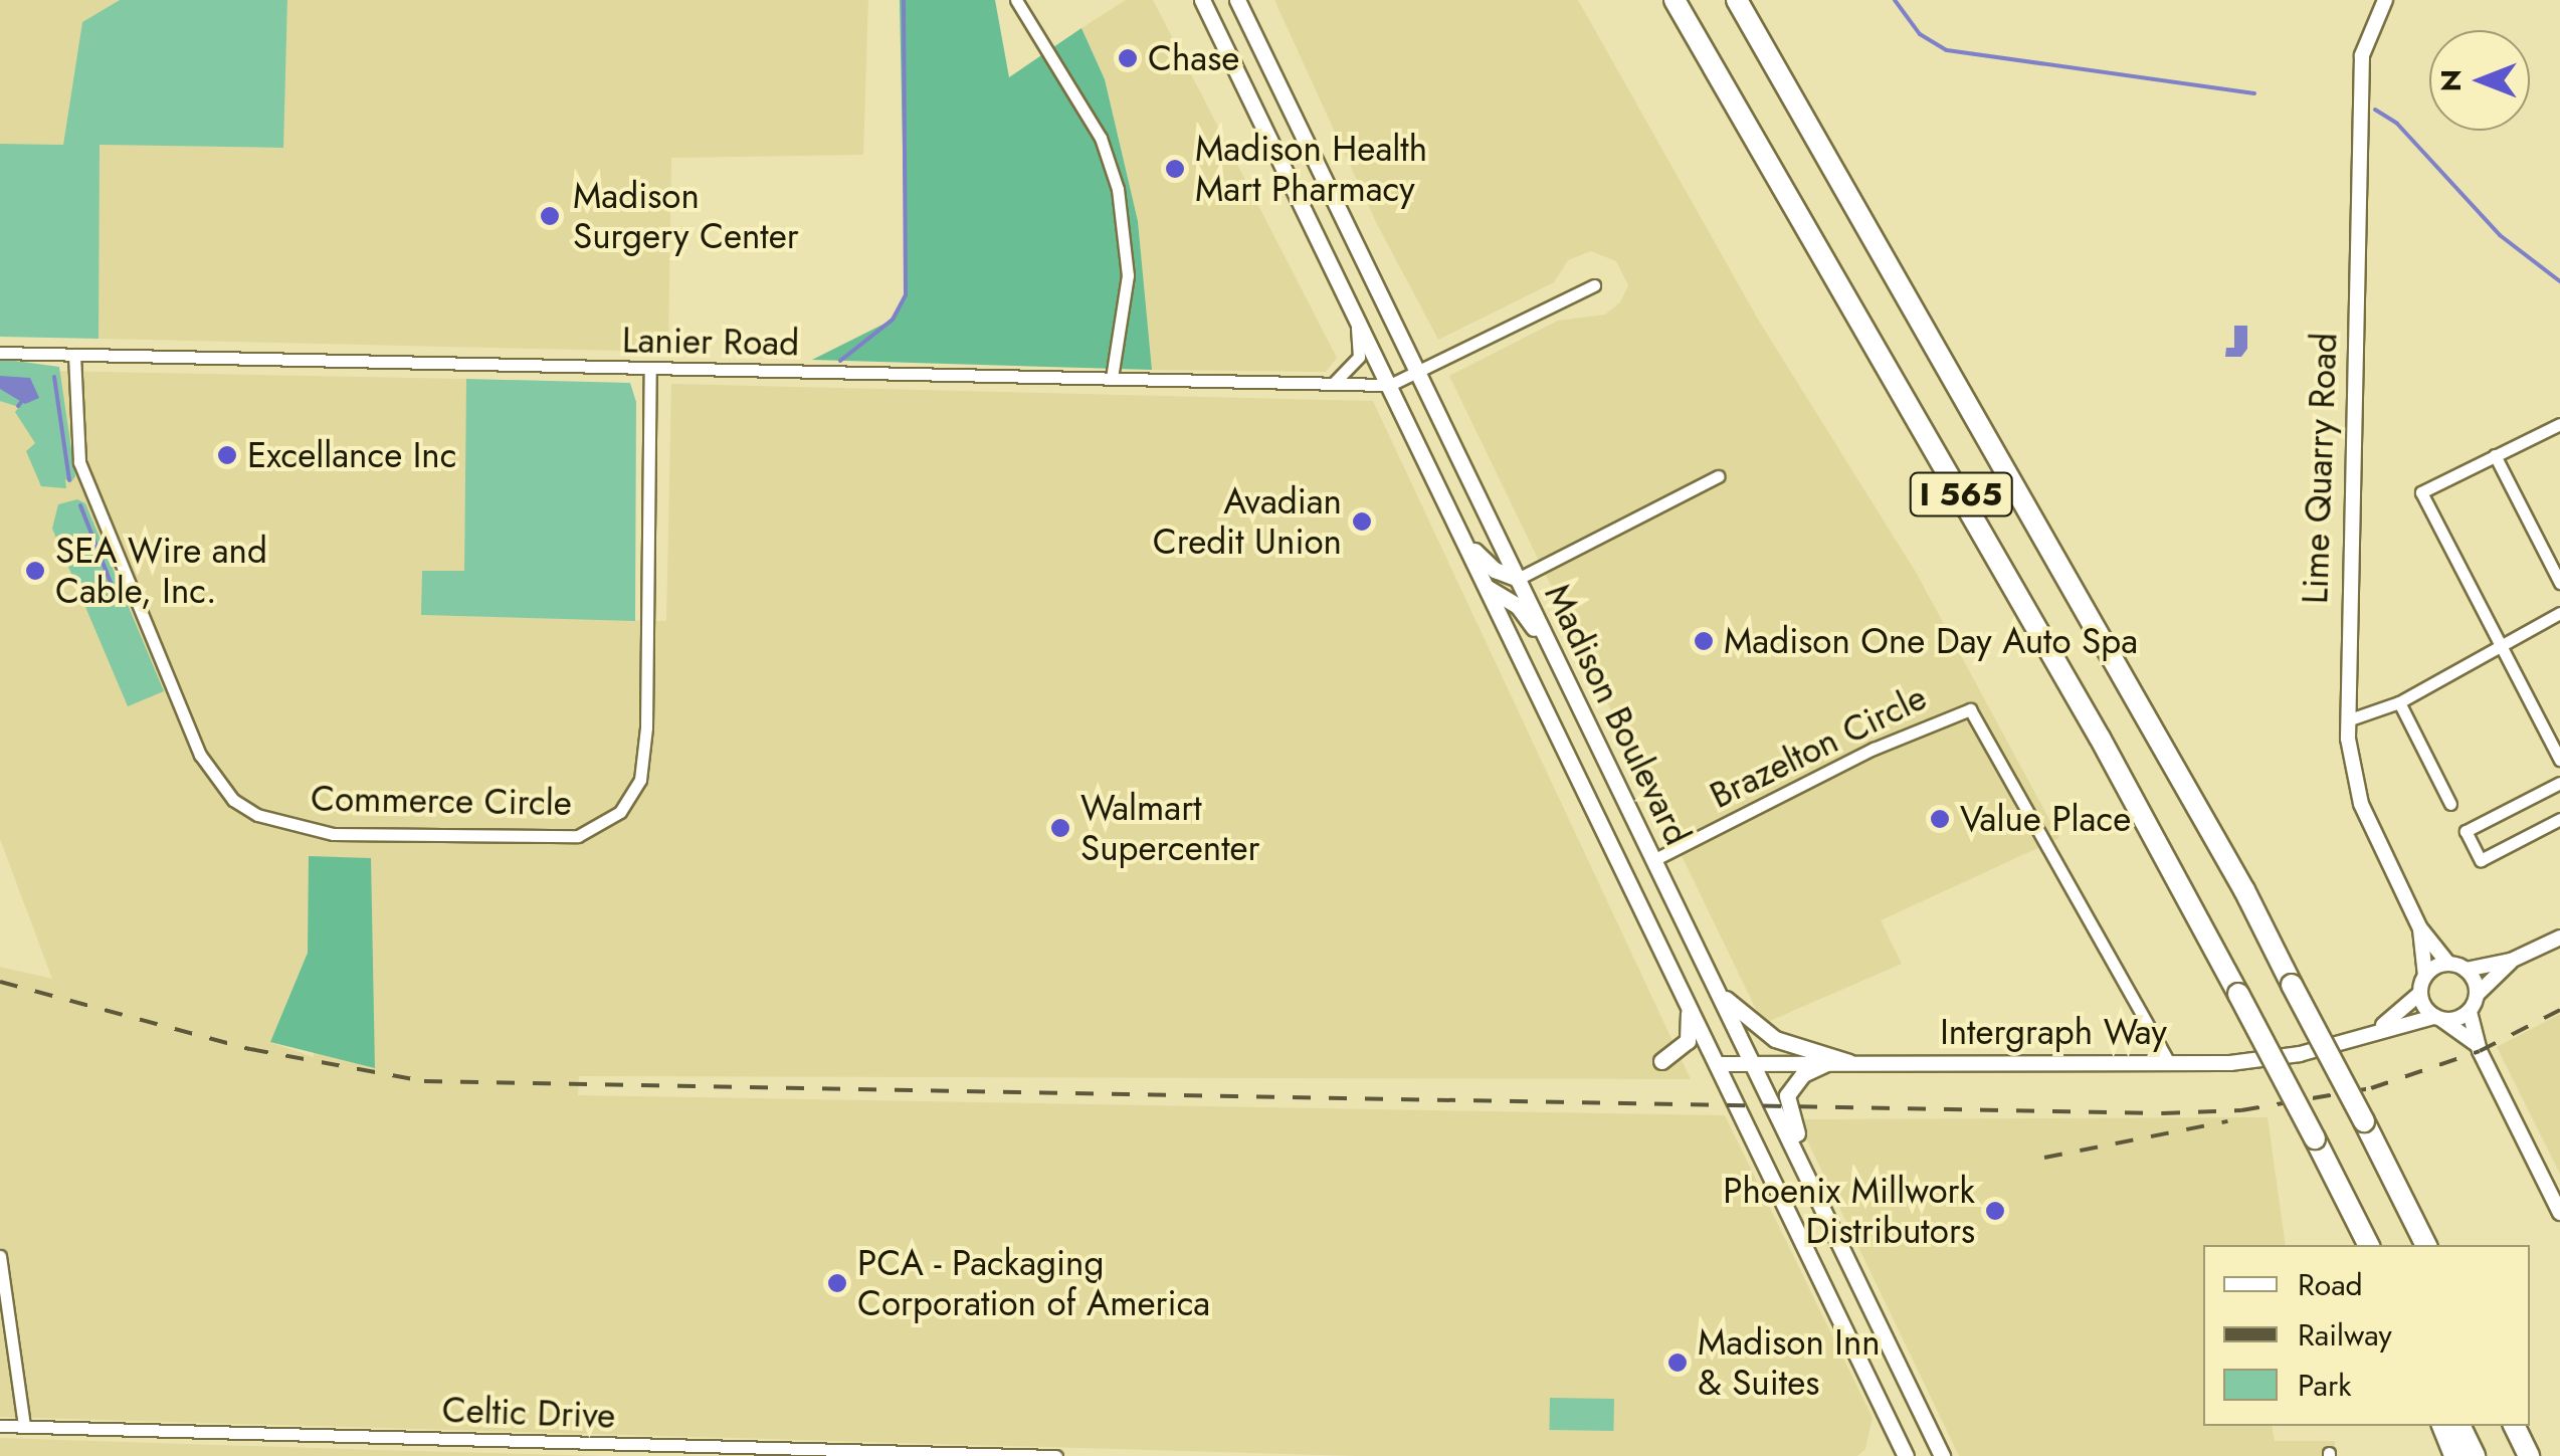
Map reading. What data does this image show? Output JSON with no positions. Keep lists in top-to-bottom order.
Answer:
{
  "streets": {
    "highway": ["I 565"],
    "main road": ["Madison Boulevard"],
    "street": [
      "Lanier Road",
      "Lime Quarry Road",
      "Brazelton Circle",
      "Commerce Circle",
      "Intergraph Way",
      "Celtic Drive"
    ]
  },
  "crossings": [
    ["Lanier Road", "Madison Boulevard"],
    ["Lanier Road", "Commerce Circle"],
    ["Lime Quarry Road", "Intergraph Way"],
    ["Madison Boulevard", "Brazelton Circle"],
    ["Madison Boulevard", "Intergraph Way"],
    ["Brazelton Circle", "Intergraph Way"]
  ],
  "places": [
    "Chase",
    "Madison Health Mart Pharmacy",
    "Madison Surgery Center",
    "Excellance Inc",
    "Avadian Credit Union",
    "SEA Wire and Cable, Inc.",
    "Madison One Day Auto Spa",
    "Value Place",
    "Walmart Supercenter",
    "Phoenix Millwork Distributors",
    "PCA - Packaging Corporation of America",
    "Madison Inn & Suites"
  ],
  "legend": ["Road", "Railway", "Park"],
  "north": "left"
}
